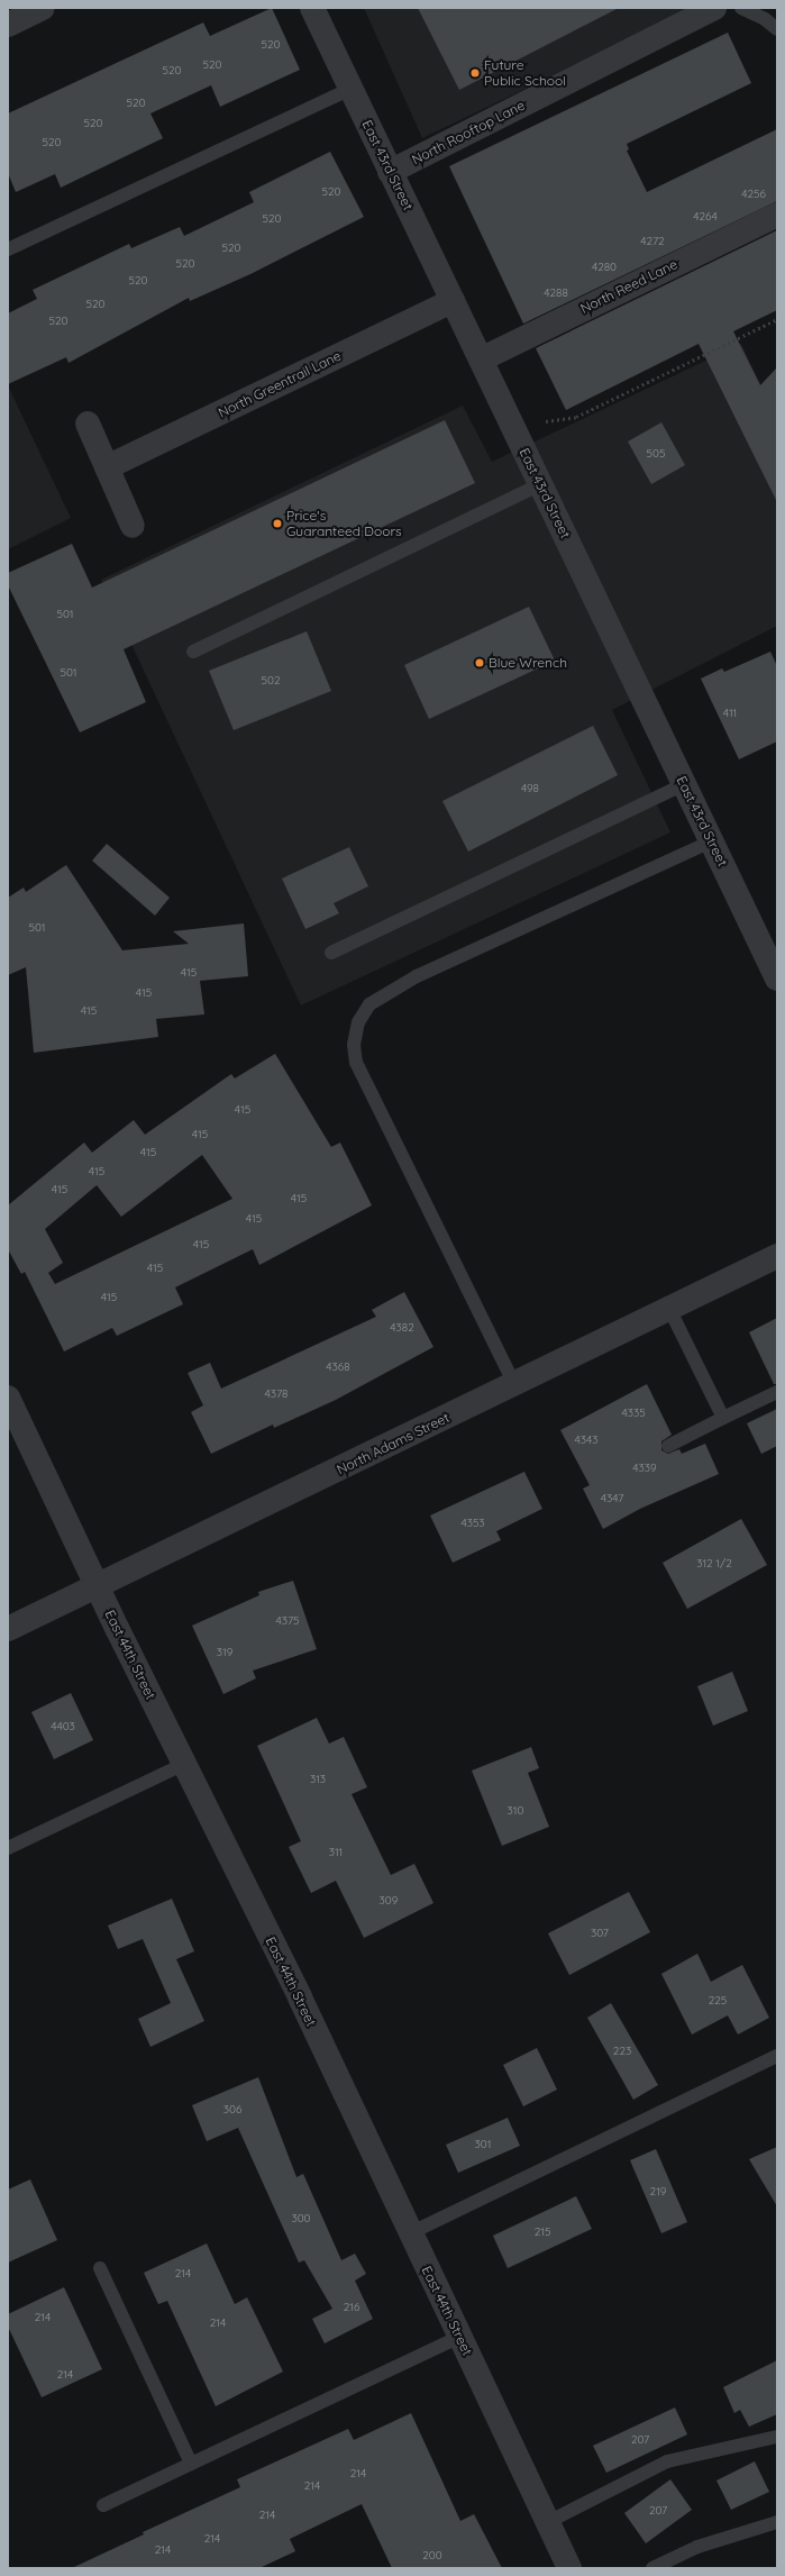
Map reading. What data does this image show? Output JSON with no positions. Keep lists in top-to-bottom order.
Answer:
{
  "streets": {
    "street": [
      "North Rooftop Lane",
      "East 43rd Street",
      "North Reed Lane",
      "North Greentrail Lane",
      "North Adams Street",
      "East 44th Street"
    ]
  },
  "crossings": [
    ["North Rooftop Lane", "East 43rd Street"],
    ["East 43rd Street", "North Reed Lane"],
    ["East 43rd Street", "North Greentrail Lane"],
    ["North Adams Street", "East 44th Street"]
  ],
  "places": ["Future Public School", "Price's Guaranteed Doors", "Blue Wrench"],
  "house_numbers": [
    "520",
    "520",
    "520",
    "520",
    "520",
    "520",
    "520",
    "4256",
    "4264",
    "520",
    "4272",
    "520",
    "520",
    "4280",
    "520",
    "4288",
    "520",
    "520",
    "505",
    "501",
    "501",
    "502",
    "411",
    "498",
    "501",
    "415",
    "415",
    "415",
    "415",
    "415",
    "415",
    "415",
    "415",
    "415",
    "415",
    "415",
    "415",
    "415",
    "4382",
    "4368",
    "4378",
    "4335",
    "4343",
    "4339",
    "4347",
    "4353",
    "312 1/2",
    "4375",
    "319",
    "4403",
    "313",
    "310",
    "311",
    "309",
    "307",
    "225",
    "223",
    "306",
    "301",
    "219",
    "300",
    "215",
    "214",
    "216",
    "214",
    "214",
    "214",
    "207",
    "214",
    "214",
    "207",
    "214",
    "214",
    "214",
    "200"
  ]
}
